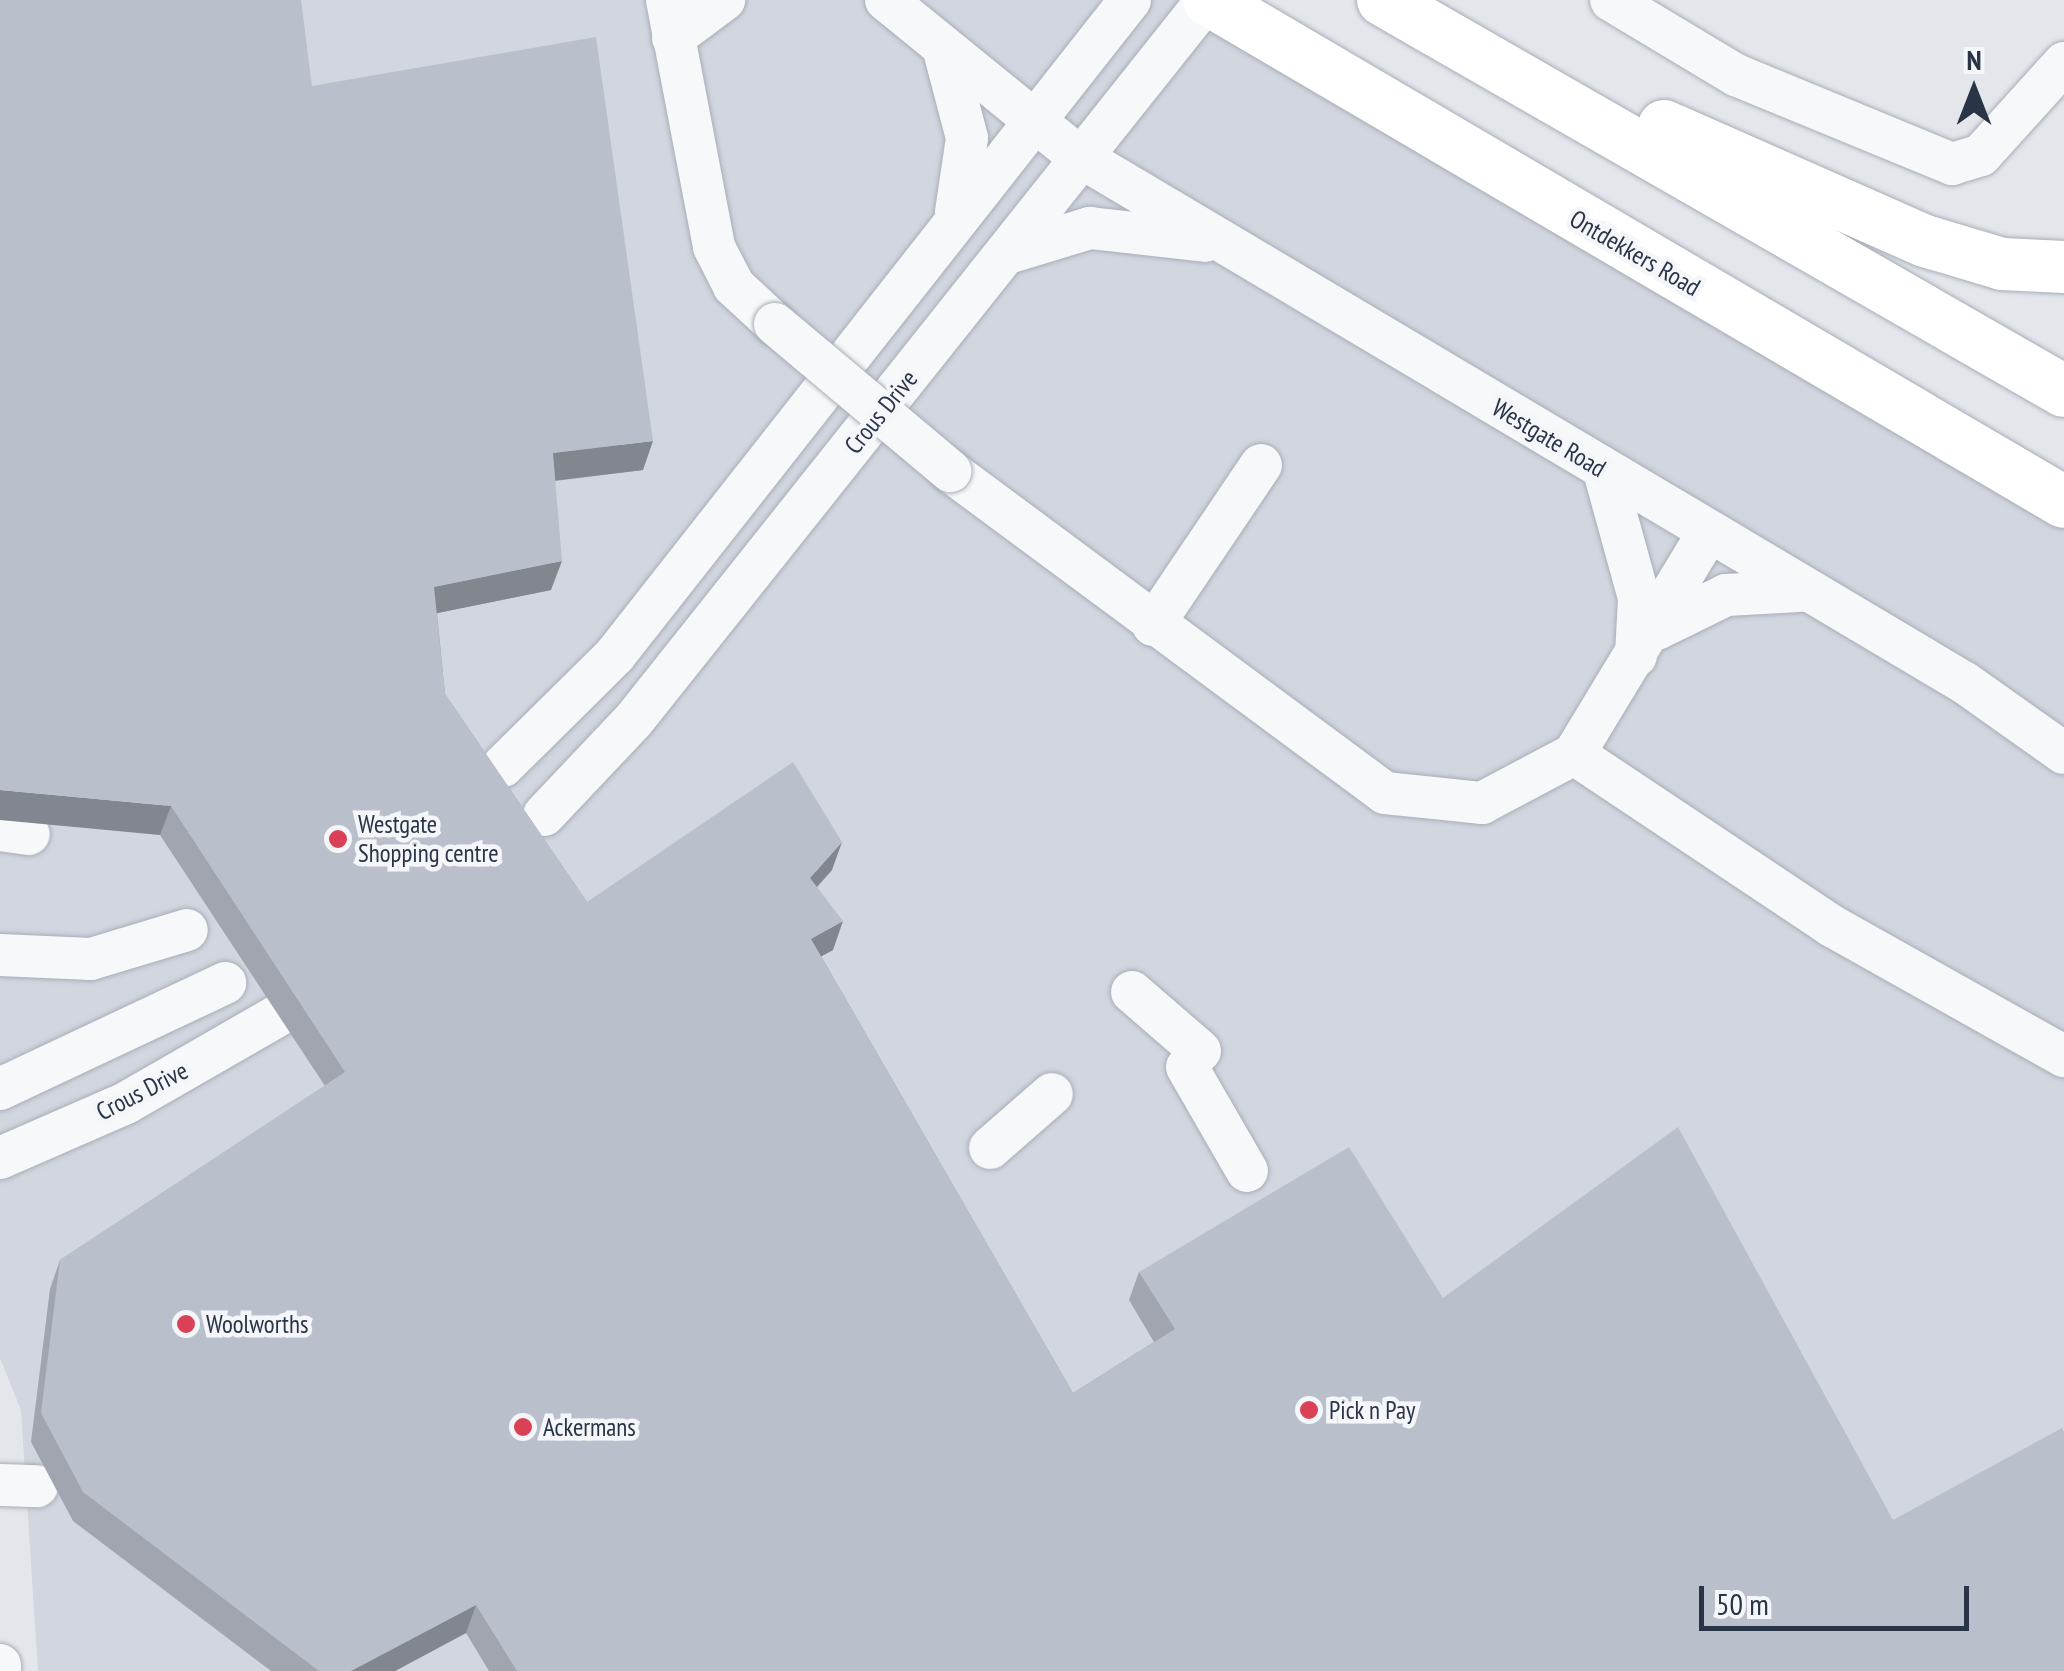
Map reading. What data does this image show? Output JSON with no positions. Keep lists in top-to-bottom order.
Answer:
{
  "streets": {
    "main road": ["Ontdekkers Road"],
    "street": ["Crous Drive", "Westgate Road"]
  },
  "crossings": [
    ["Ontdekkers Road", "Crous Drive"],
    ["Crous Drive", "Westgate Road"]
  ],
  "places": [
    "Westgate Shopping centre",
    "Woolworths",
    "Pick n Pay",
    "Ackermans"
  ],
  "scale_bar": "50 m",
  "north": "top"
}
